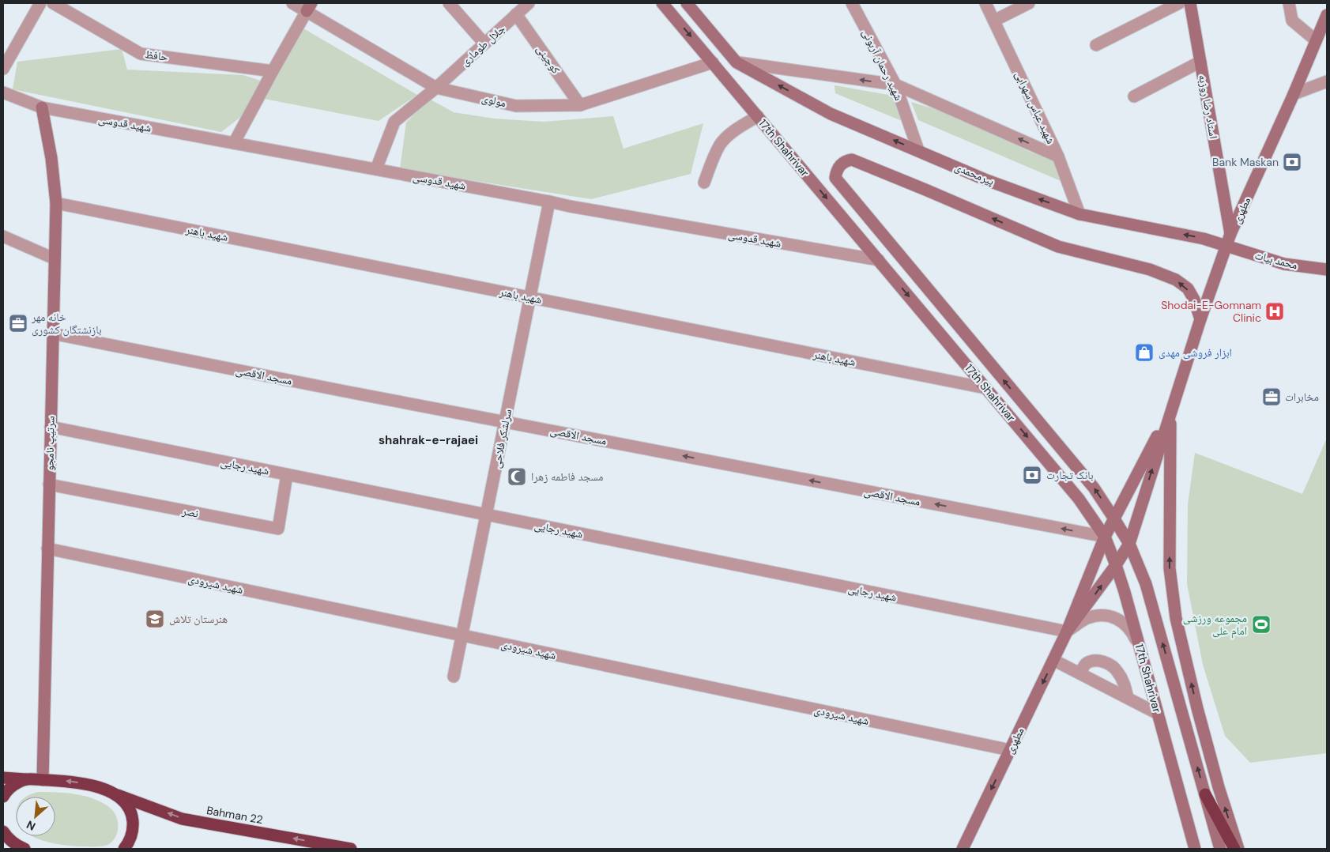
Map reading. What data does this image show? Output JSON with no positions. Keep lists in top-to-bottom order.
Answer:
{
  "streets": {
    "highway": ["Bahman 22"],
    "main road": [
      "استاد رضا روزبه",
      "17th Shahrivar",
      "پیرمحمدی",
      "مطهری",
      "محمد بیات",
      "سرتیپ نامجو"
    ],
    "street": [
      "جلال طوماری",
      "حافظ",
      "کوچینی",
      "شهید رحمان آربونی",
      "مولوی",
      "شهید عباس سهرابی",
      "شهید قدوسی",
      "شهید باهنر",
      "مسجد الاقصی",
      "سرلشکر فلاحی",
      "شهید رجایی",
      "نصر",
      "شهید شیرودی"
    ]
  },
  "crossings": [
    ["جلال طوماری", "کوچینی"],
    ["جلال طوماری", "مولوی"],
    ["جلال طوماری", "شهید قدوسی"],
    ["کوچینی", "مولوی"],
    ["شهید رحمان آربونی", "پیرمحمدی"],
    ["مولوی", "17th Shahrivar"],
    ["استاد رضا روزبه", "مطهری"],
    ["شهید عباس سهرابی", "پیرمحمدی"],
    ["شهید قدوسی", "17th Shahrivar"],
    ["شهید قدوسی", "سرلشکر فلاحی"],
    ["شهید قدوسی", "سرتیپ نامجو"],
    ["17th Shahrivar", "مطهری"],
    ["17th Shahrivar", "شهید باهنر"],
    ["17th Shahrivar", "مسجد الاقصی"],
    ["پیرمحمدی", "مطهری"],
    ["پیرمحمدی", "محمد بیات"],
    ["مطهری", "محمد بیات"],
    ["مطهری", "شهید رجایی"],
    ["مطهری", "شهید شیرودی"],
    ["شهید باهنر", "سرلشکر فلاحی"],
    ["شهید باهنر", "سرتیپ نامجو"],
    ["مسجد الاقصی", "سرلشکر فلاحی"],
    ["مسجد الاقصی", "سرتیپ نامجو"],
    ["سرلشکر فلاحی", "شهید رجایی"],
    ["سرلشکر فلاحی", "شهید شیرودی"],
    ["سرتیپ نامجو", "شهید رجایی"],
    ["سرتیپ نامجو", "نصر"],
    ["سرتیپ نامجو", "شهید شیرودی"],
    ["سرتیپ نامجو", "Bahman 22"],
    ["شهید رجایی", "نصر"]
  ],
  "one_way": ["پیرمحمدی", "مسجد الاقصی", "Bahman 22"],
  "districts": ["shahrak-e-rajaei"],
  "places": {
    "bank": ["Bank Maskan", "بانک تجارت"],
    "hospital": ["Shodai-E-Gomnam Clinic"],
    "office": ["خانه مهر بازنشتگان کشوری", "مخابرات"],
    "shop": ["ابزار فروشی مهدی"],
    "mosque": ["مسجد فاطمه زهرا"],
    "school or university": ["هنرستان تلاش"],
    "sports": ["مجموعه ورزشی امام علی"]
  },
  "north": "bottom left"
}
